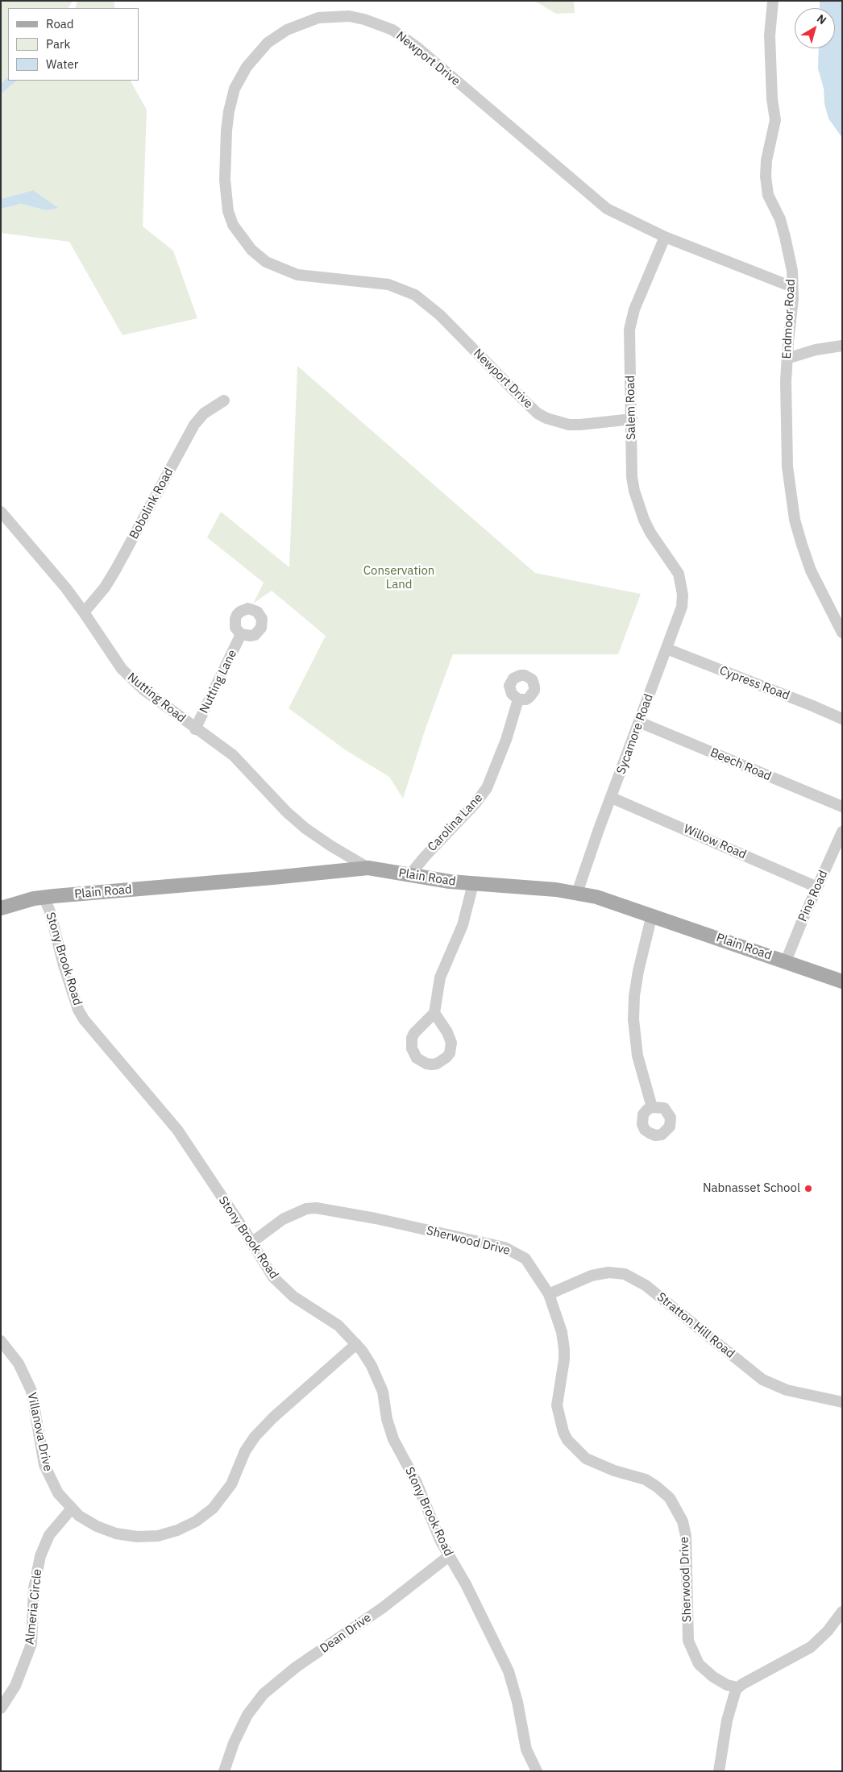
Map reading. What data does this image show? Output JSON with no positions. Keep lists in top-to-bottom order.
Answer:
{
  "streets": {
    "main road": ["Plain Road"],
    "street": [
      "Newport Drive",
      "Endmoor Road",
      "Salem Road",
      "Bobolink Road",
      "Nutting Lane",
      "Cypress Road",
      "Nutting Road",
      "Sycamore Road",
      "Beech Road",
      "Carolina Lane",
      "Willow Road",
      "Pine Road",
      "Stony Brook Road",
      "Sherwood Drive",
      "Stratton Hill Road",
      "Villanova Drive",
      "Almeria Circle",
      "Dean Drive"
    ]
  },
  "crossings": [
    ["Newport Drive", "Endmoor Road"],
    ["Newport Drive", "Salem Road"],
    ["Salem Road", "Sycamore Road"],
    ["Bobolink Road", "Nutting Road"],
    ["Nutting Lane", "Nutting Road"],
    ["Cypress Road", "Sycamore Road"],
    ["Nutting Road", "Plain Road"],
    ["Sycamore Road", "Beech Road"],
    ["Sycamore Road", "Willow Road"],
    ["Sycamore Road", "Plain Road"],
    ["Carolina Lane", "Plain Road"],
    ["Willow Road", "Pine Road"],
    ["Plain Road", "Pine Road"],
    ["Plain Road", "Stony Brook Road"],
    ["Stony Brook Road", "Sherwood Drive"],
    ["Stony Brook Road", "Villanova Drive"],
    ["Stony Brook Road", "Dean Drive"],
    ["Sherwood Drive", "Stratton Hill Road"],
    ["Villanova Drive", "Almeria Circle"]
  ],
  "parks": ["Conservation Land"],
  "places": ["Nabnasset School"],
  "legend": ["Road", "Park", "Water"],
  "north": "top right"
}
